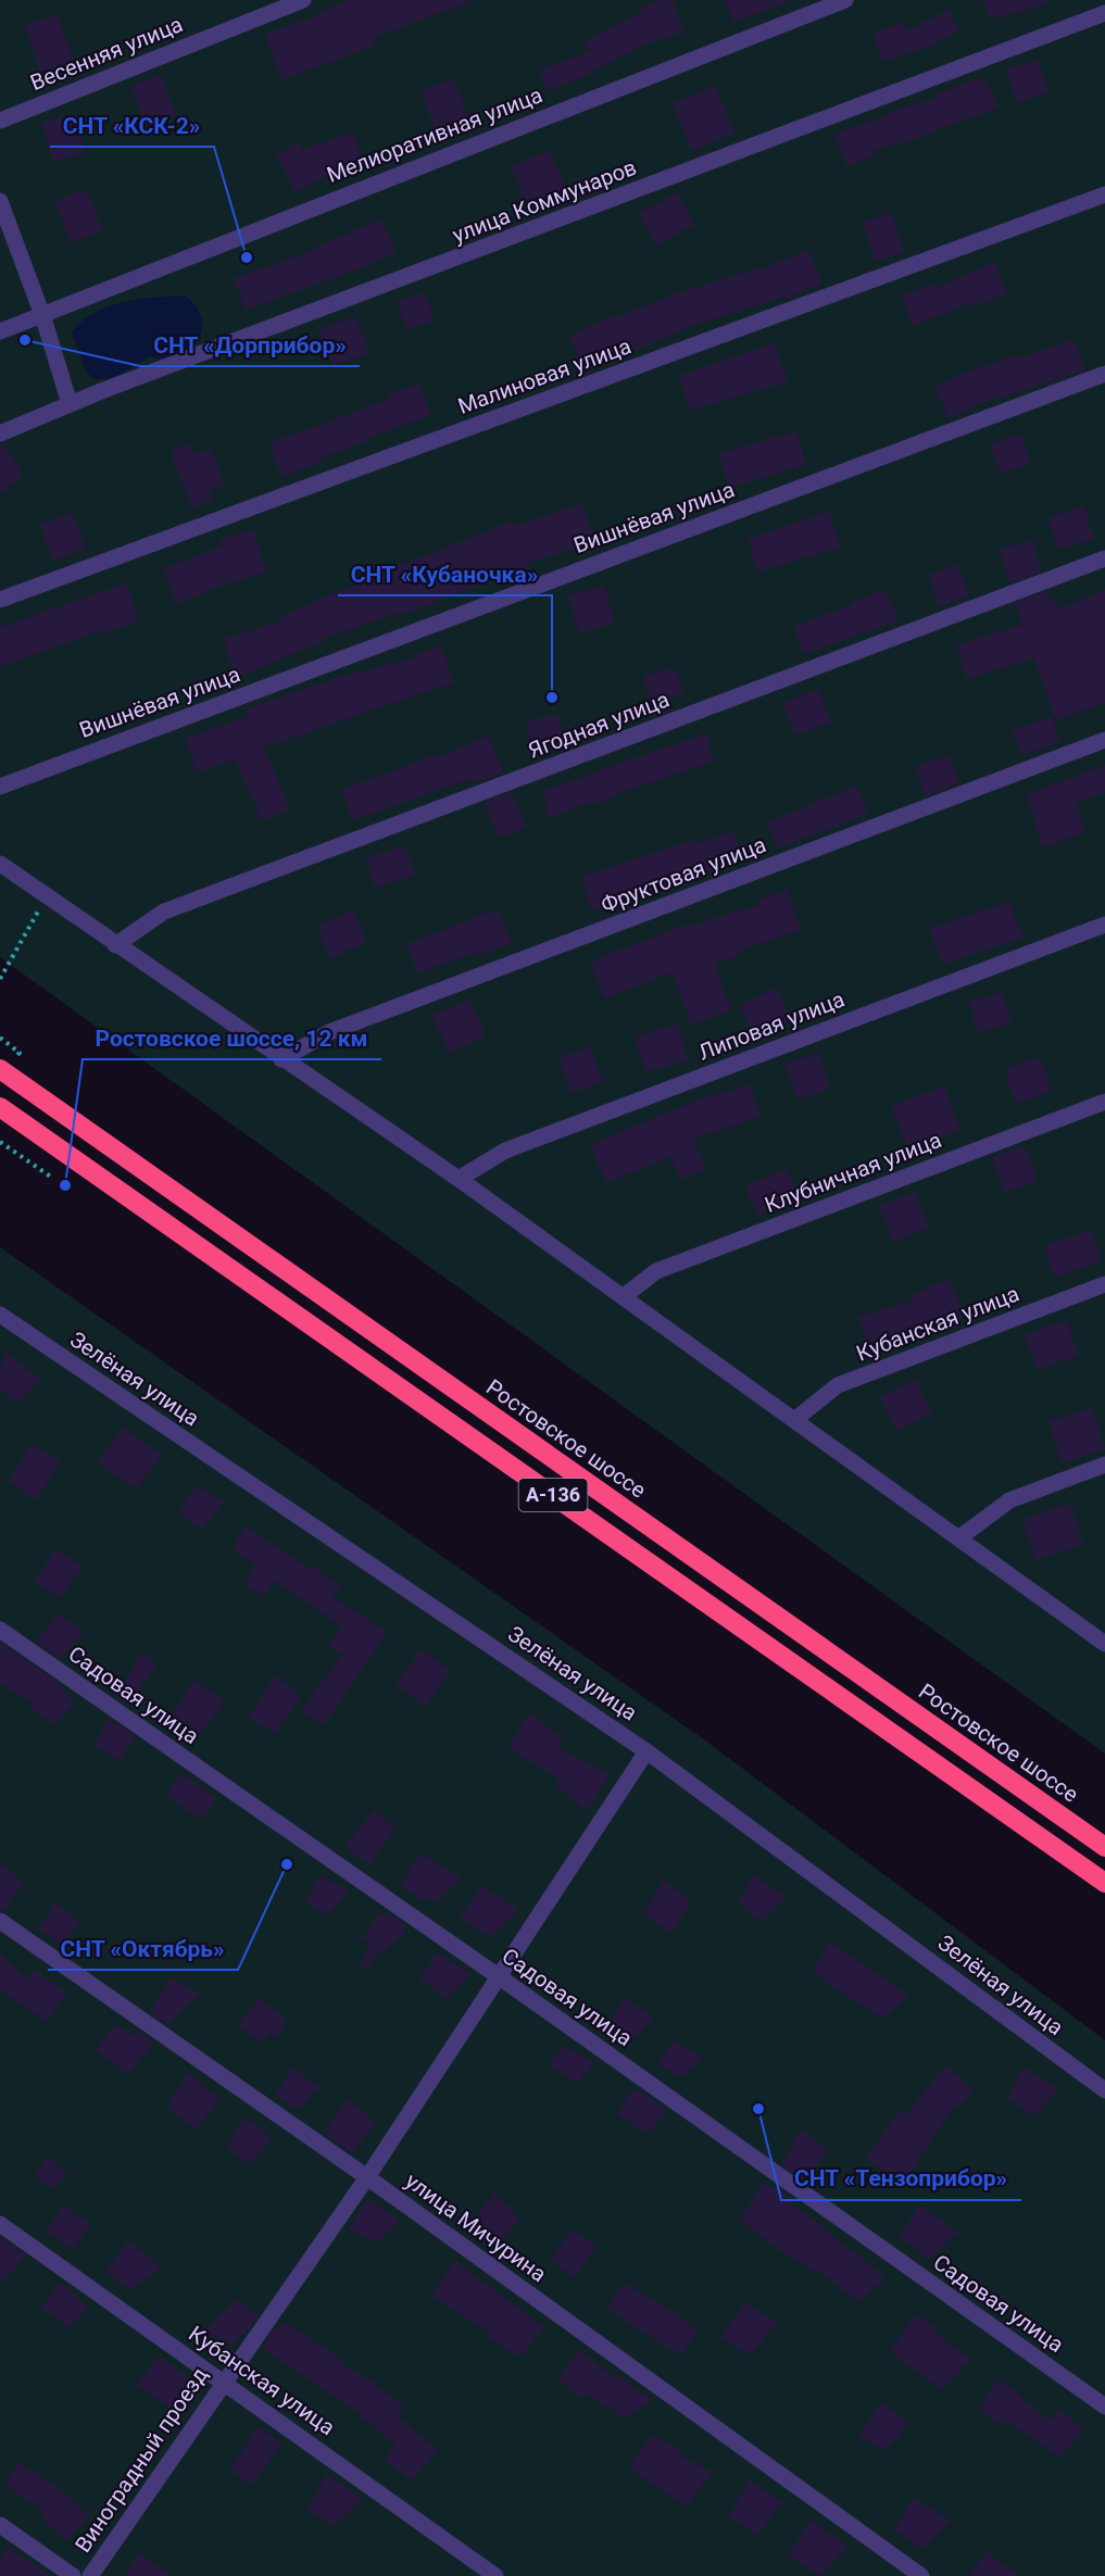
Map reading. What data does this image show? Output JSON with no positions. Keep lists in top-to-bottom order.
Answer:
{
  "streets": {
    "highway": ["Ростовское шоссе", "А-136"],
    "street": [
      "Весенняя улица",
      "Мелиоративная улица",
      "улица Коммунаров",
      "Малиновая улица",
      "Вишнёвая улица",
      "Ягодная улица",
      "Фруктовая улица",
      "Липовая улица",
      "Клубничная улица",
      "Кубанская улица",
      "Зелёная улица",
      "Садовая улица",
      "улица Мичурина",
      "Виноградный проезд"
    ]
  },
  "crossings": [
    ["Кубанская улица", "Виноградный проезд"],
    ["Зелёная улица", "Виноградный проезд"],
    ["Садовая улица", "Виноградный проезд"],
    ["улица Мичурина", "Виноградный проезд"]
  ],
  "places": [
    "СНТ «КСК-2»",
    "СНТ «Дорприбор»",
    "СНТ «Кубаночка»",
    "Ростовское шоссе, 12 км",
    "СНТ «Октябрь»",
    "СНТ «Тензоприбор»"
  ]
}
